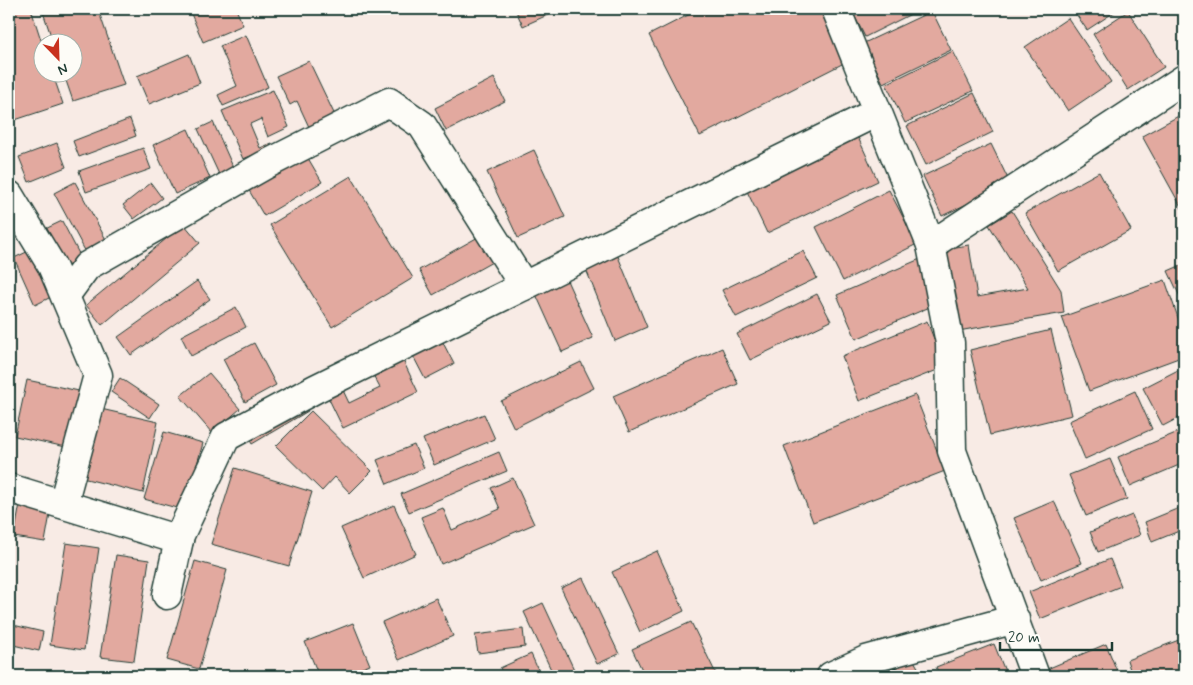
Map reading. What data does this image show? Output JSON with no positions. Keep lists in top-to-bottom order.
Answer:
{
  "scale_bar": "20 m",
  "north": "bottom right"
}
